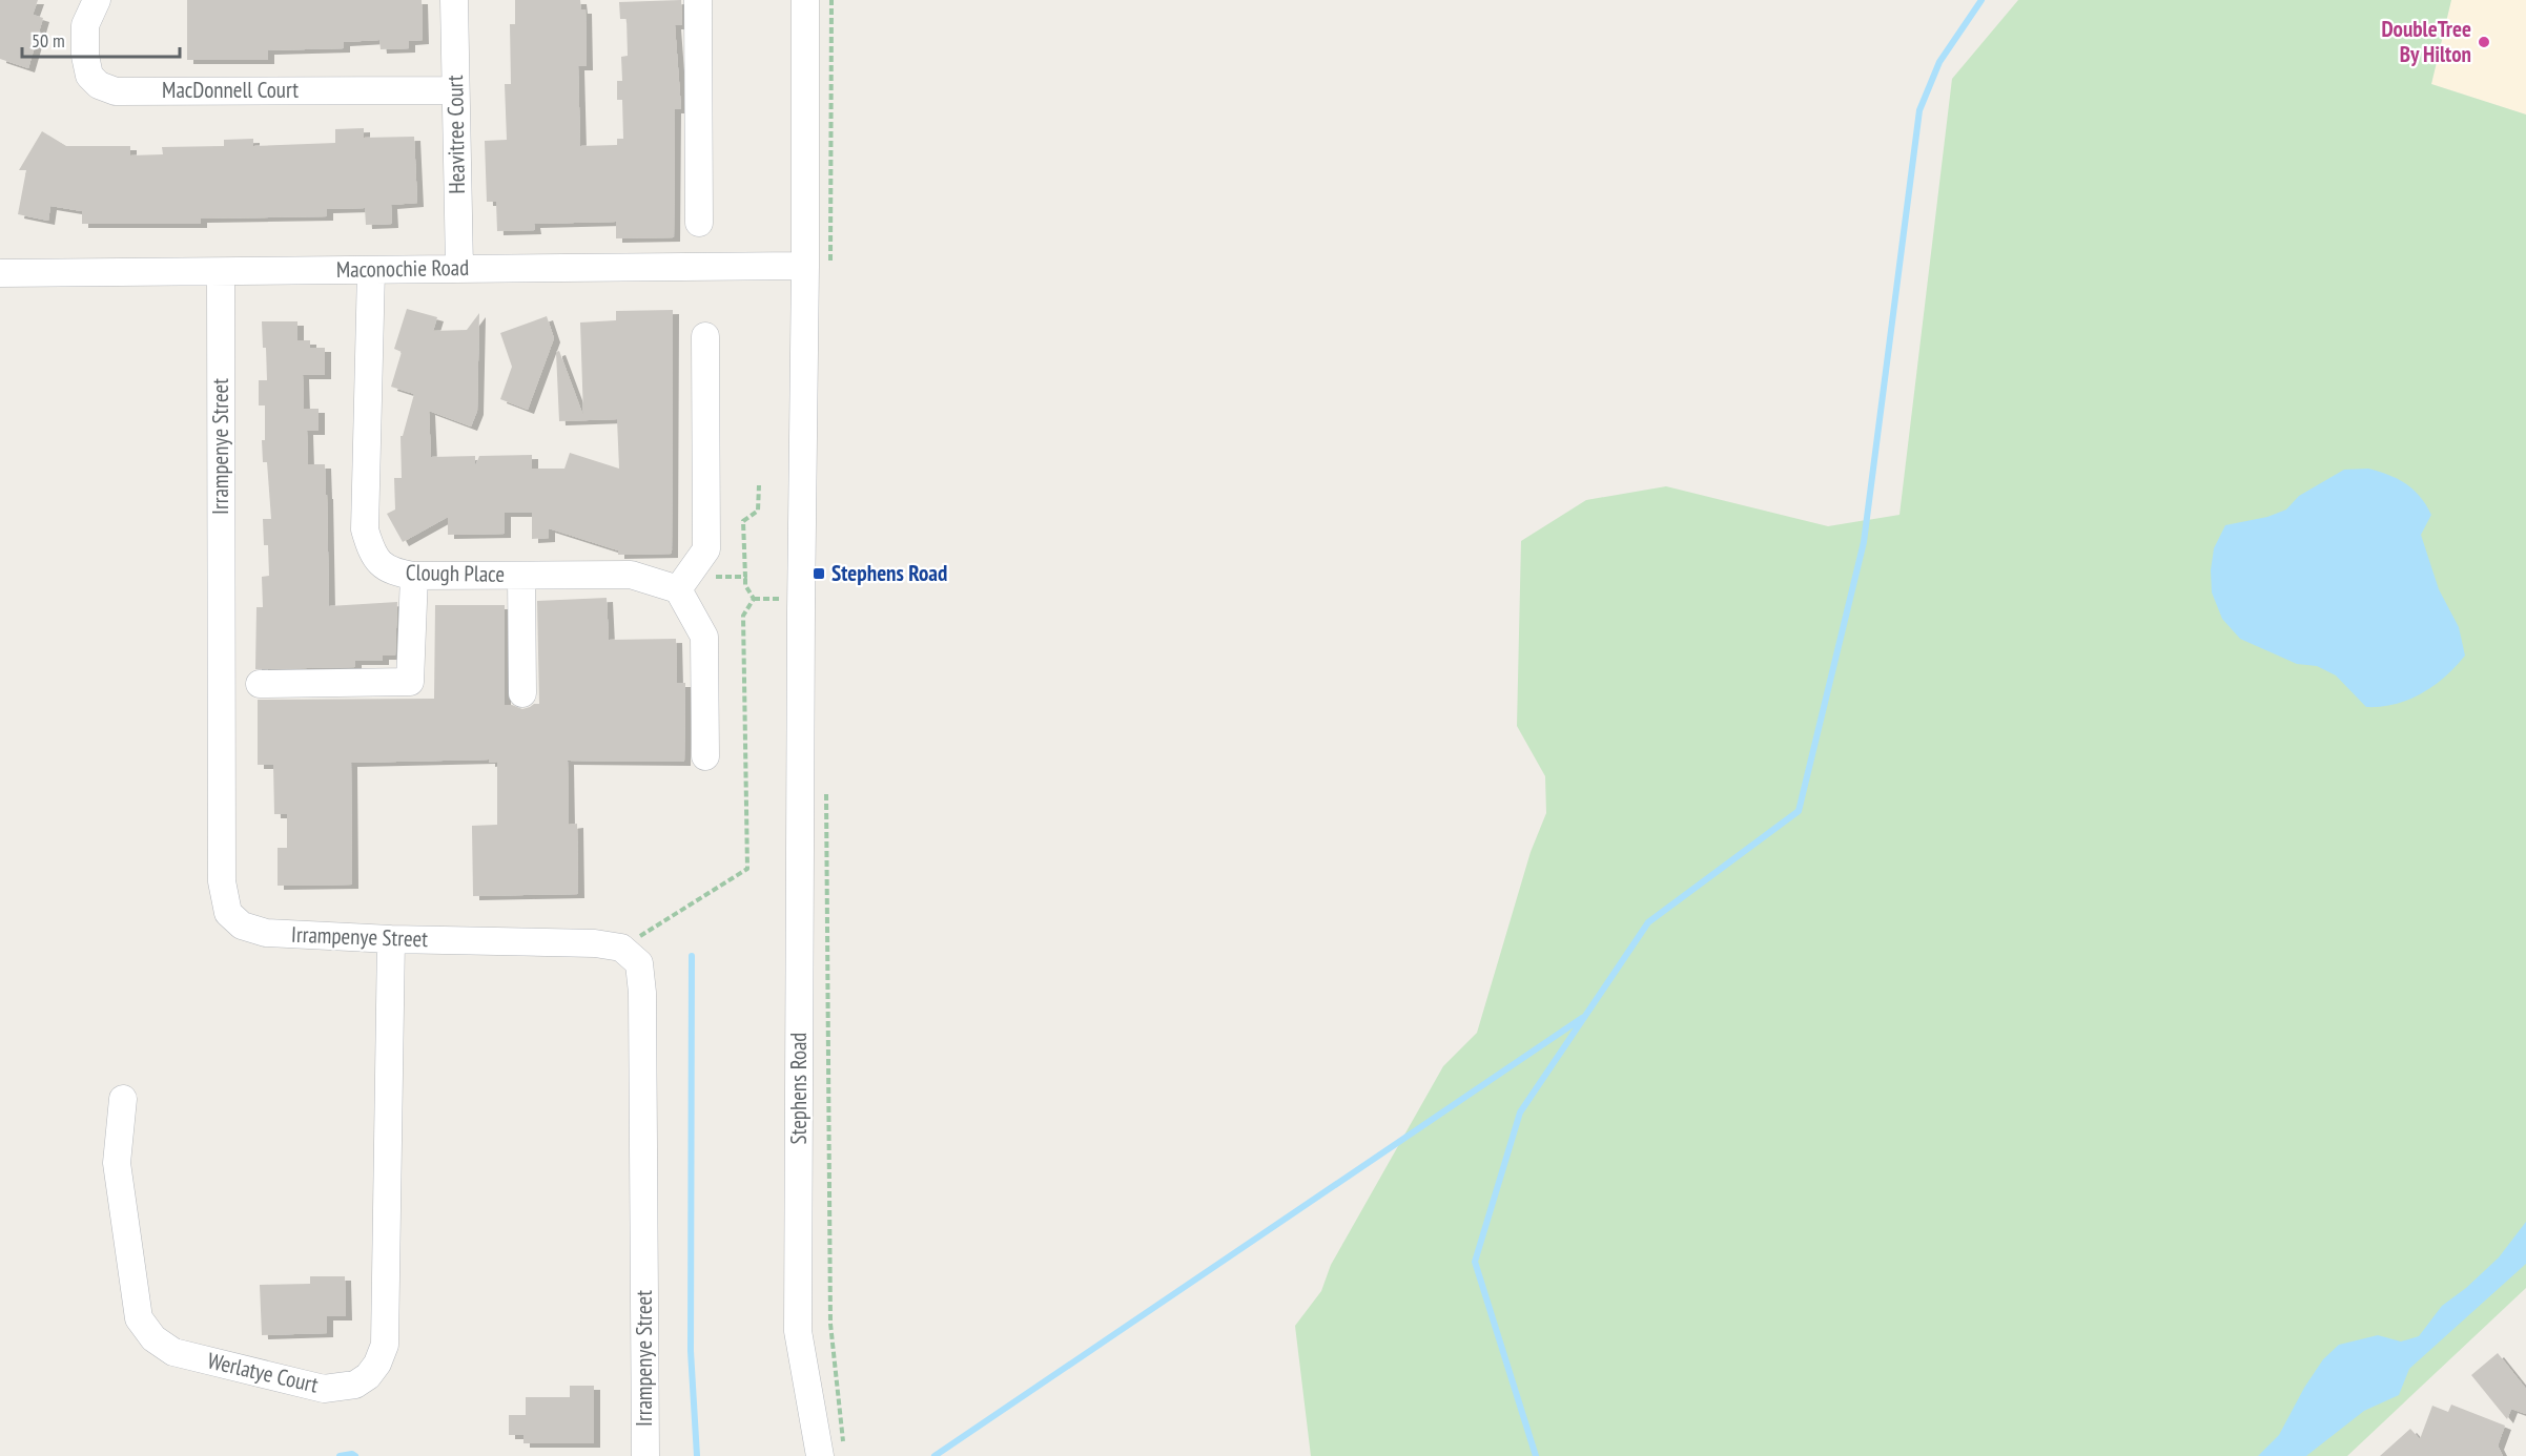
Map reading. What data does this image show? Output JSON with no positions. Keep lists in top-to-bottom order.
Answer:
{
  "streets": {
    "street": [
      "MacDonnell Court",
      "Heavitree Court",
      "Maconochie Road",
      "Irrampenye Street",
      "Clough Place",
      "Stephens Road",
      "Werlatye Court"
    ]
  },
  "crossings": [
    ["MacDonnell Court", "Heavitree Court"],
    ["Heavitree Court", "Maconochie Road"],
    ["Maconochie Road", "Irrampenye Street"],
    ["Maconochie Road", "Clough Place"],
    ["Maconochie Road", "Stephens Road"],
    ["Irrampenye Street", "Werlatye Court"]
  ],
  "places": {
    "other": ["DoubleTree By Hilton"],
    "transit": ["Stephens Road"]
  },
  "scale_bar": "50 m"
}
